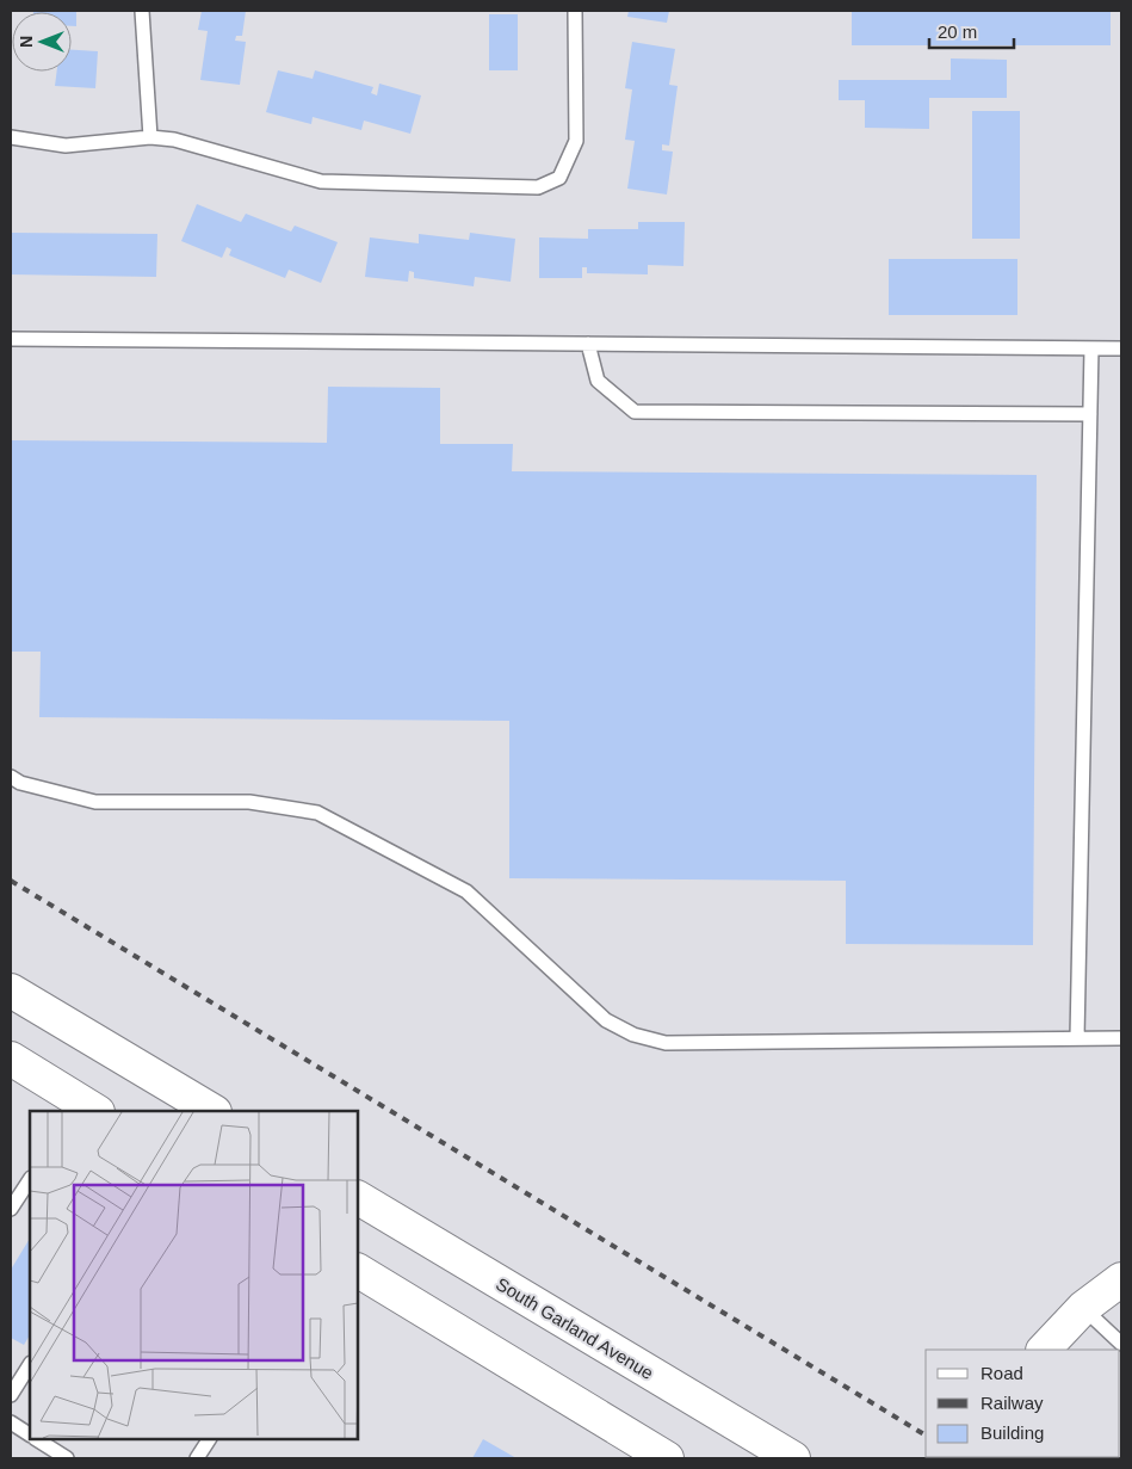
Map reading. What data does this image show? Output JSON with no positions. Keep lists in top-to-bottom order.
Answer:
{
  "streets": {
    "main road": ["South Garland Avenue"]
  },
  "legend": ["Road", "Railway", "Building"],
  "scale_bar": "20 m",
  "north": "left"
}
